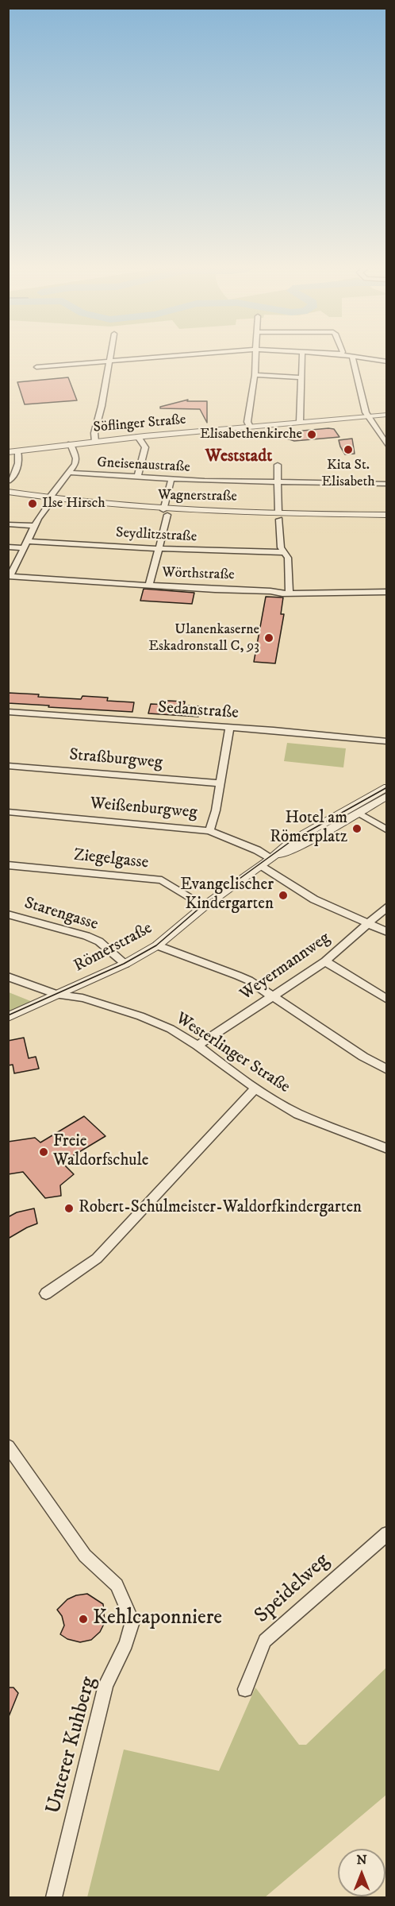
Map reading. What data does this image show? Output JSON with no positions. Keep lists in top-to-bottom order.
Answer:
{
  "streets": {
    "street": [
      "Söflinger Straße",
      "Gneisenaustraße",
      "Wagnerstraße",
      "Seydlitzstraße",
      "Wörthstraße",
      "Sedanstraße",
      "Straßburgweg",
      "Weißenburgweg",
      "Ziegelgasse",
      "Starengasse",
      "Römerstraße",
      "Weyermannweg",
      "Westerlinger Straße",
      "Speidelweg",
      "Unterer Kuhberg"
    ]
  },
  "crossings": [
    ["Weißenburgweg", "Römerstraße"],
    ["Ziegelgasse", "Römerstraße"],
    ["Starengasse", "Römerstraße"],
    ["Römerstraße", "Westerlinger Straße"],
    ["Weyermannweg", "Westerlinger Straße"]
  ],
  "districts": ["Weststadt"],
  "places": [
    "Elisabethenkirche",
    "Kita St. Elisabeth",
    "Ilse Hirsch",
    "Ulanenkaserne Eskadronstall C, 93",
    "Hotel am Römerplatz",
    "Evangelischer Kindergarten",
    "Freie Waldorfschule",
    "Robert-Schulmeister-Waldorfkindergarten",
    "Kehlcaponniere"
  ],
  "north": "top"
}
